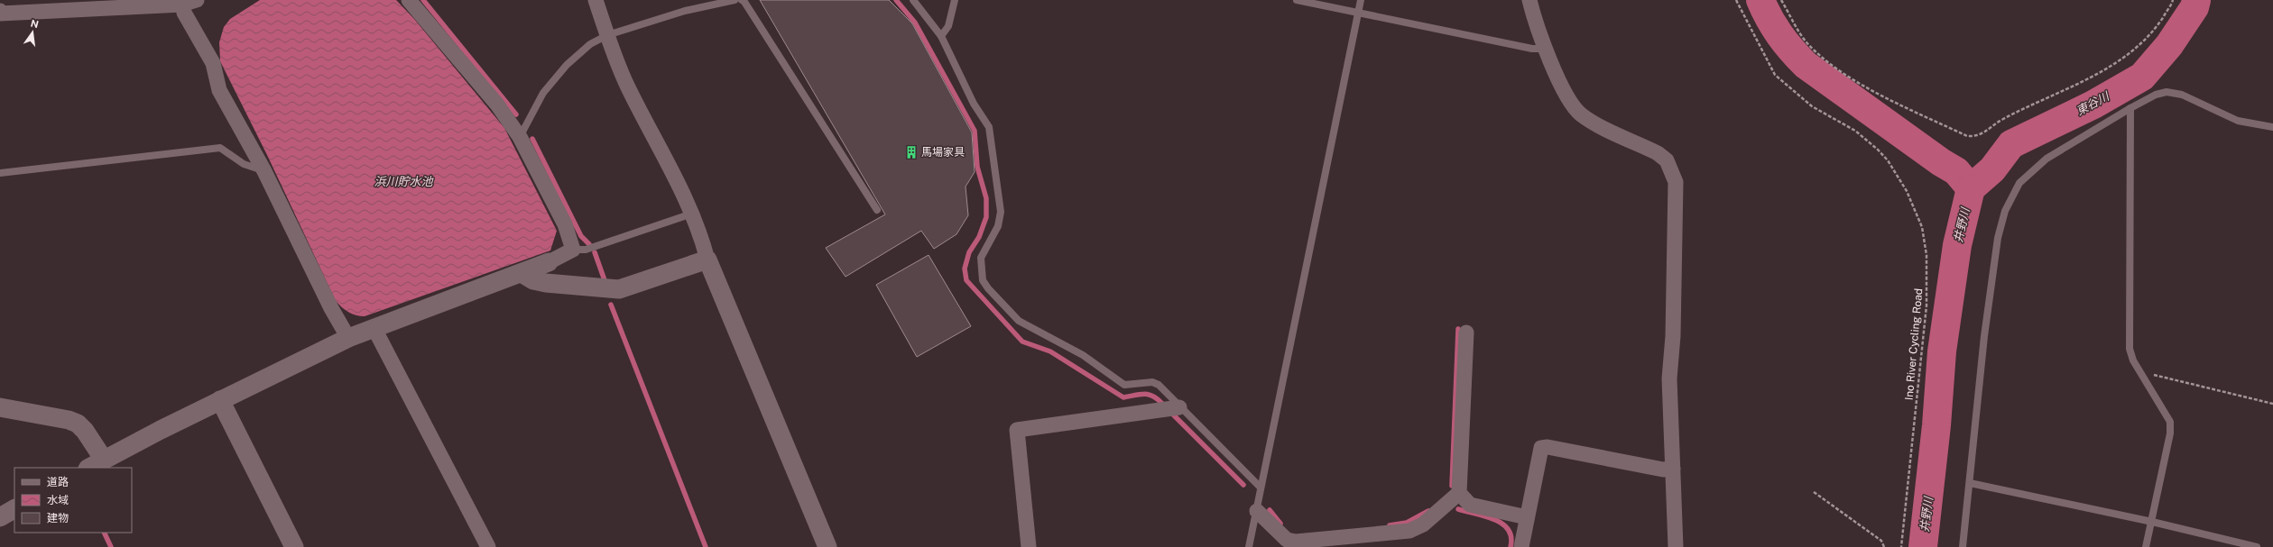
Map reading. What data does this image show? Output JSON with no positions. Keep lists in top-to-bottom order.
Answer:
{
  "streets": {
    "path": ["Ino River Cycling Road"]
  },
  "water": ["東谷川", "浜川貯水池", "井野川"],
  "places": {
    "building": ["馬場家具"]
  },
  "legend": ["道路", "水域", "建物"],
  "north": "top"
}
